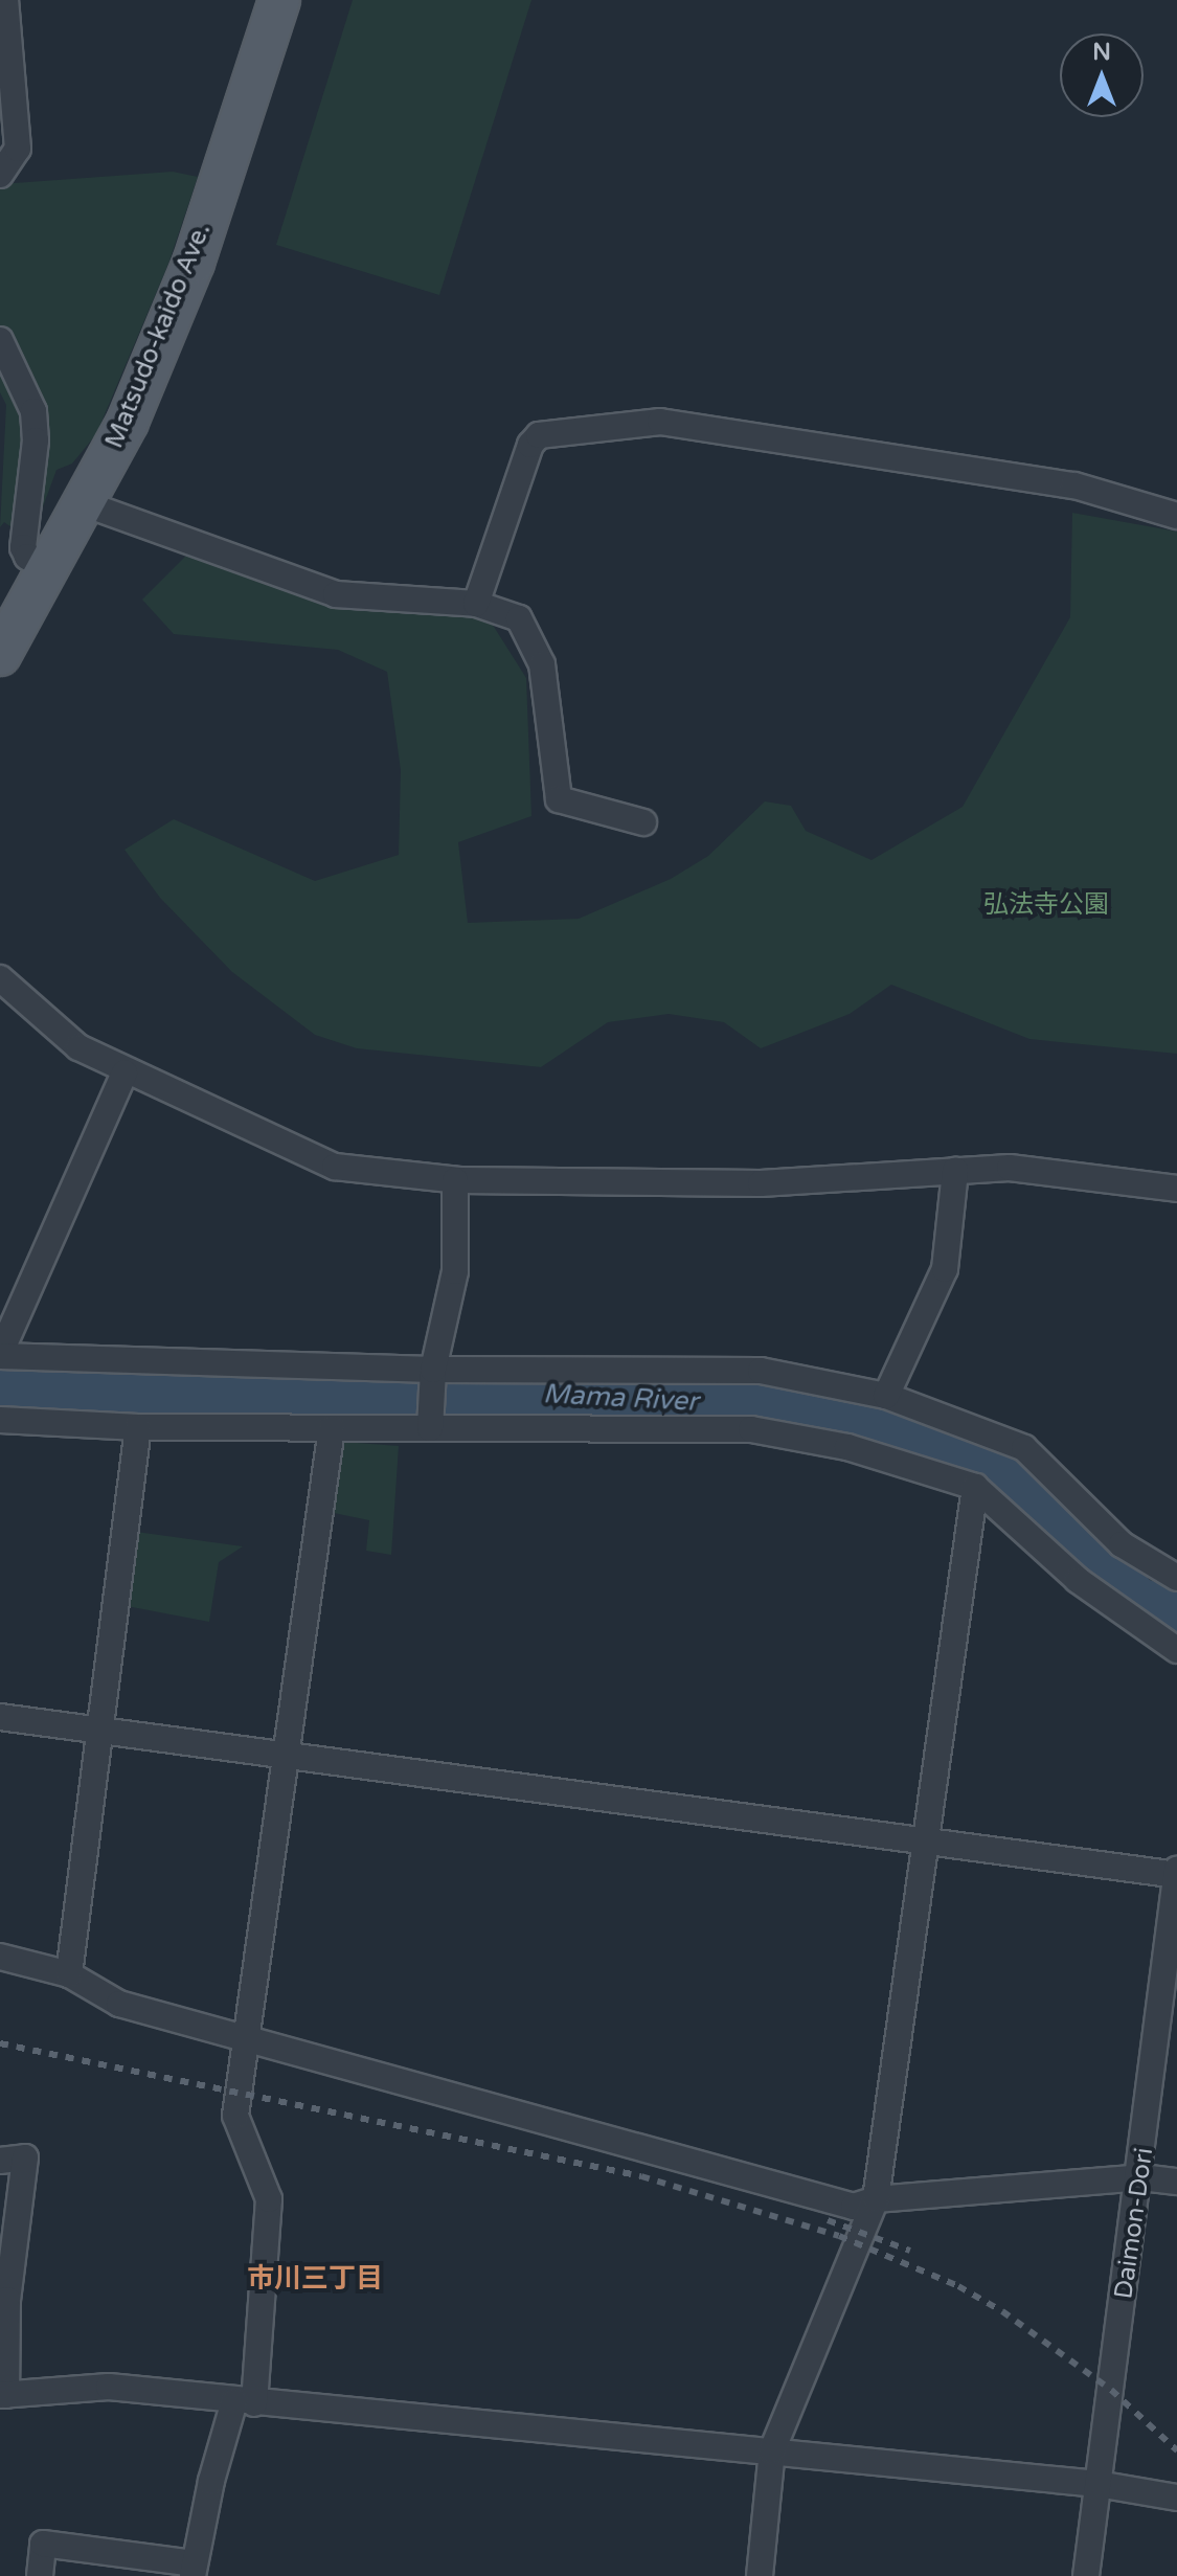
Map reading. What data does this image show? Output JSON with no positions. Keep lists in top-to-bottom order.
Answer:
{
  "streets": {
    "main road": ["Matsudo-kaido Ave."],
    "street": ["Daimon-Dori"]
  },
  "districts": ["市川三丁目"],
  "water": ["Mama River"],
  "parks": ["弘法寺公園"],
  "north": "top"
}
